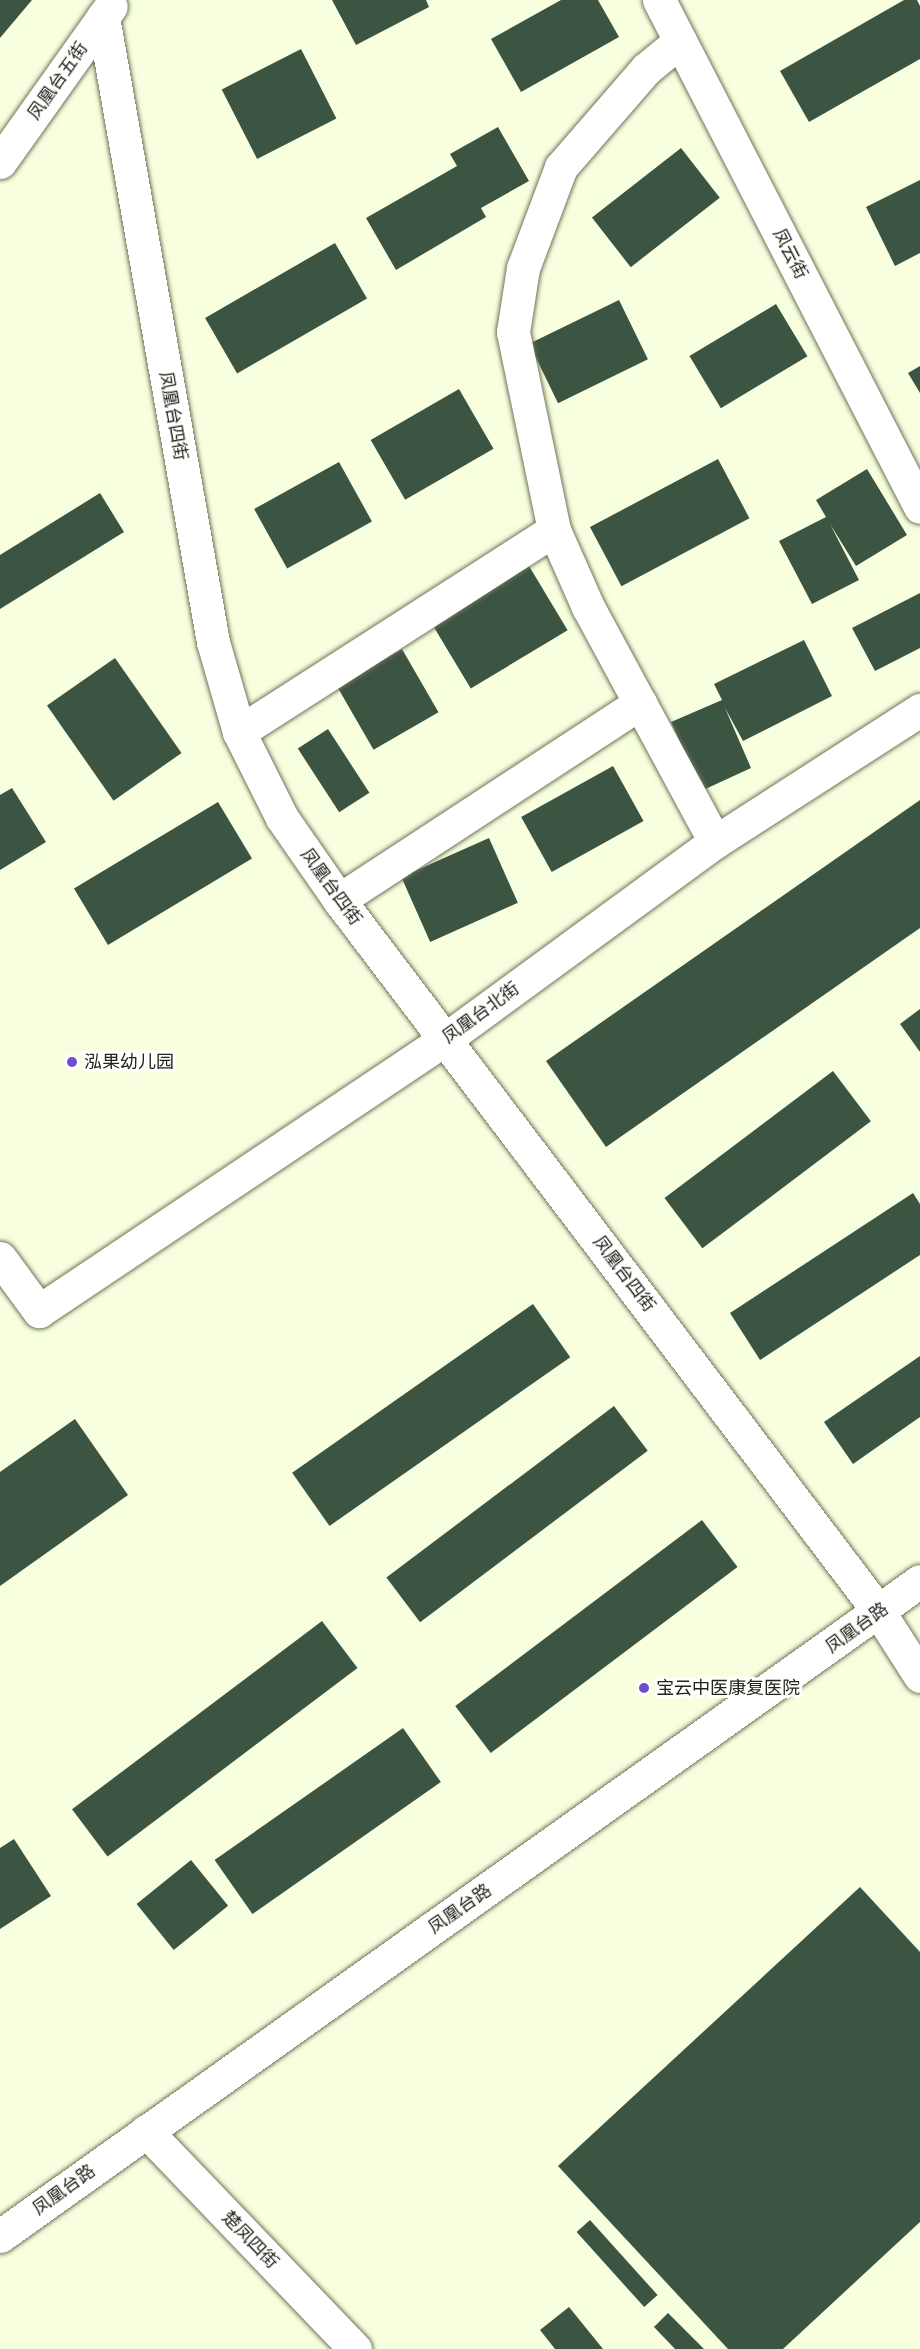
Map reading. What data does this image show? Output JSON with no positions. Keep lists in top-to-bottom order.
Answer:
{
  "streets": {
    "street": [
      "凤凰台五街",
      "凤云街",
      "凤凰台四街",
      "凤凰台北街",
      "凤凰台路",
      "楚凤四街"
    ]
  },
  "crossings": [
    ["凤凰台五街", "凤凰台四街"],
    ["凤凰台四街", "凤凰台北街"],
    ["凤凰台四街", "凤凰台路"],
    ["凤凰台路", "楚凤四街"]
  ],
  "places": ["泓果幼儿园", "宝云中医康复医院"]
}
